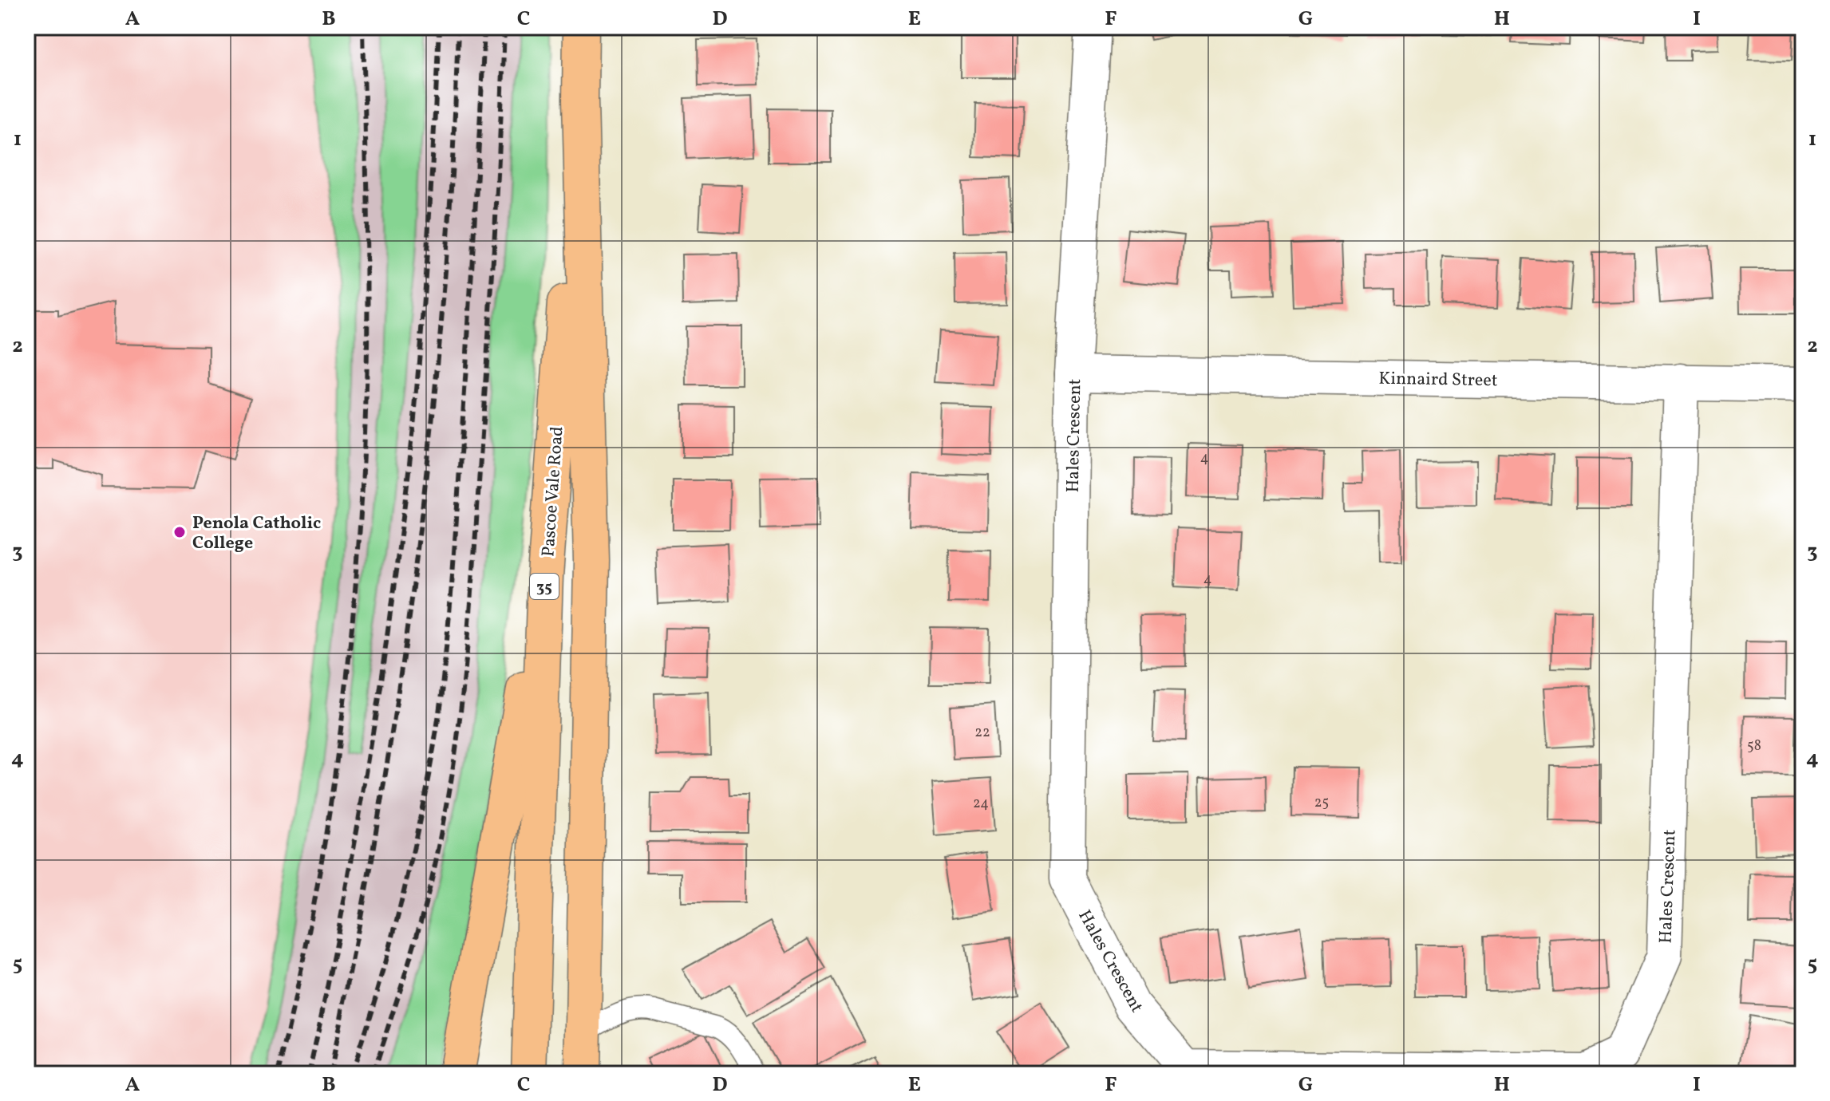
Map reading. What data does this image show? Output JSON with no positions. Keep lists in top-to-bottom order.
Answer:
{
  "streets": {
    "main road": ["Pascoe Vale Road", "35"],
    "street": ["Kinnaird Street", "Hales Crescent"]
  },
  "crossings": [
    ["Kinnaird Street", "Hales Crescent"]
  ],
  "places": ["Penola Catholic College"],
  "house_numbers": [
    "4",
    "4",
    "22",
    "58",
    "25",
    "24"
  ],
  "grid": {
    "columns": [
      "A",
      "B",
      "C",
      "D",
      "E",
      "F",
      "G",
      "H",
      "I"
    ],
    "rows": [
      "1",
      "2",
      "3",
      "4",
      "5"
    ]
  }
}
